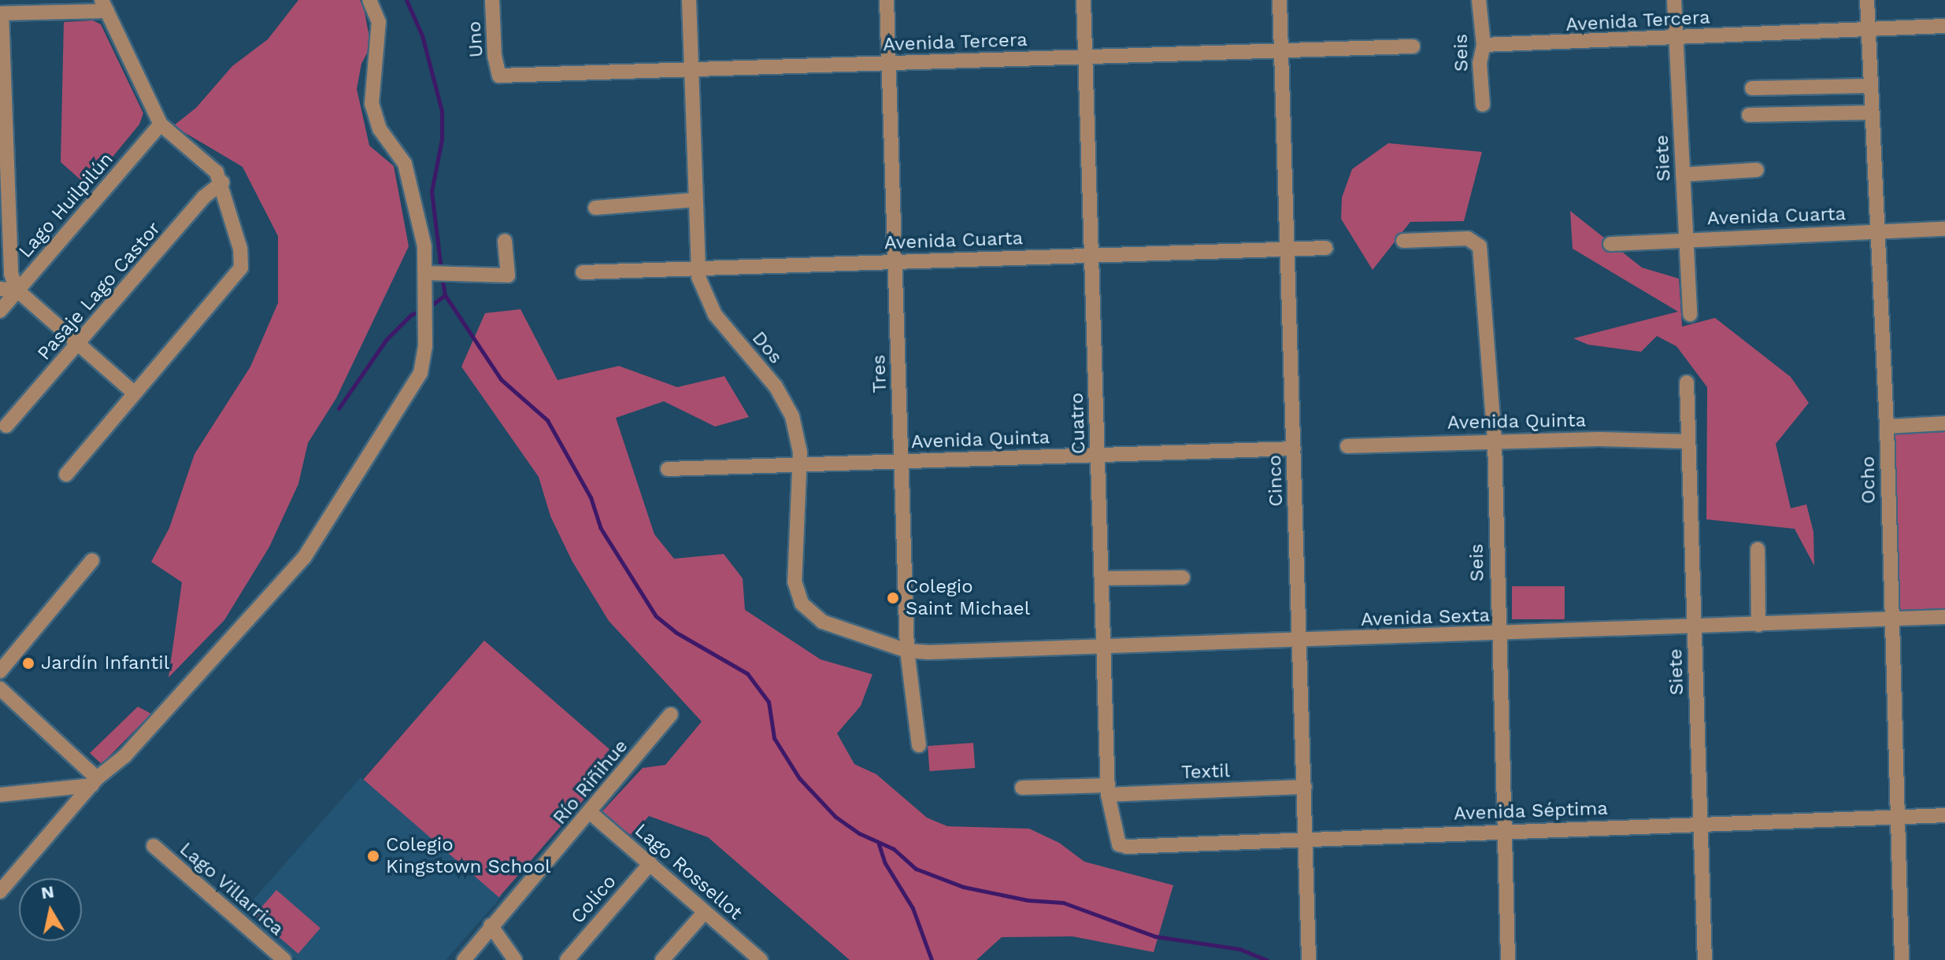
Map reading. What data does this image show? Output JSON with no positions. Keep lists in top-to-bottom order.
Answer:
{
  "streets": {
    "street": [
      "Avenida Tercera",
      "Uno",
      "Seis",
      "Siete",
      "Lago Huilpilún",
      "Avenida Cuarta",
      "Pasaje Lago Castor",
      "Dos",
      "Tres",
      "Avenida Quinta",
      "Cuatro",
      "Ocho",
      "Cinco",
      "Avenida Sexta",
      "Textil",
      "Río Riñihue",
      "Avenida Séptima",
      "Lago Rossellot",
      "Lago Villarrica",
      "Colico"
    ]
  },
  "crossings": [
    ["Avenida Tercera", "Uno"],
    ["Avenida Tercera", "Seis"],
    ["Avenida Tercera", "Siete"],
    ["Avenida Tercera", "Dos"],
    ["Avenida Tercera", "Tres"],
    ["Avenida Tercera", "Cuatro"],
    ["Avenida Tercera", "Ocho"],
    ["Avenida Tercera", "Cinco"],
    ["Seis", "Avenida Quinta"],
    ["Seis", "Avenida Sexta"],
    ["Seis", "Avenida Séptima"],
    ["Siete", "Avenida Cuarta"],
    ["Siete", "Avenida Quinta"],
    ["Siete", "Avenida Sexta"],
    ["Siete", "Avenida Séptima"],
    ["Avenida Cuarta", "Dos"],
    ["Avenida Cuarta", "Tres"],
    ["Avenida Cuarta", "Cuatro"],
    ["Avenida Cuarta", "Ocho"],
    ["Avenida Cuarta", "Cinco"],
    ["Dos", "Tres"],
    ["Dos", "Avenida Quinta"],
    ["Dos", "Avenida Sexta"],
    ["Tres", "Avenida Quinta"],
    ["Tres", "Avenida Sexta"],
    ["Avenida Quinta", "Cuatro"],
    ["Avenida Quinta", "Cinco"],
    ["Cuatro", "Avenida Sexta"],
    ["Cuatro", "Textil"],
    ["Cuatro", "Avenida Séptima"],
    ["Ocho", "Avenida Sexta"],
    ["Ocho", "Avenida Séptima"],
    ["Cinco", "Avenida Sexta"],
    ["Cinco", "Textil"],
    ["Cinco", "Avenida Séptima"],
    ["Río Riñihue", "Lago Rossellot"],
    ["Lago Rossellot", "Colico"]
  ],
  "places": ["Colegio Saint Michael", "Jardín Infantil", "Colegio Kingstown School"],
  "north": "top"
}
